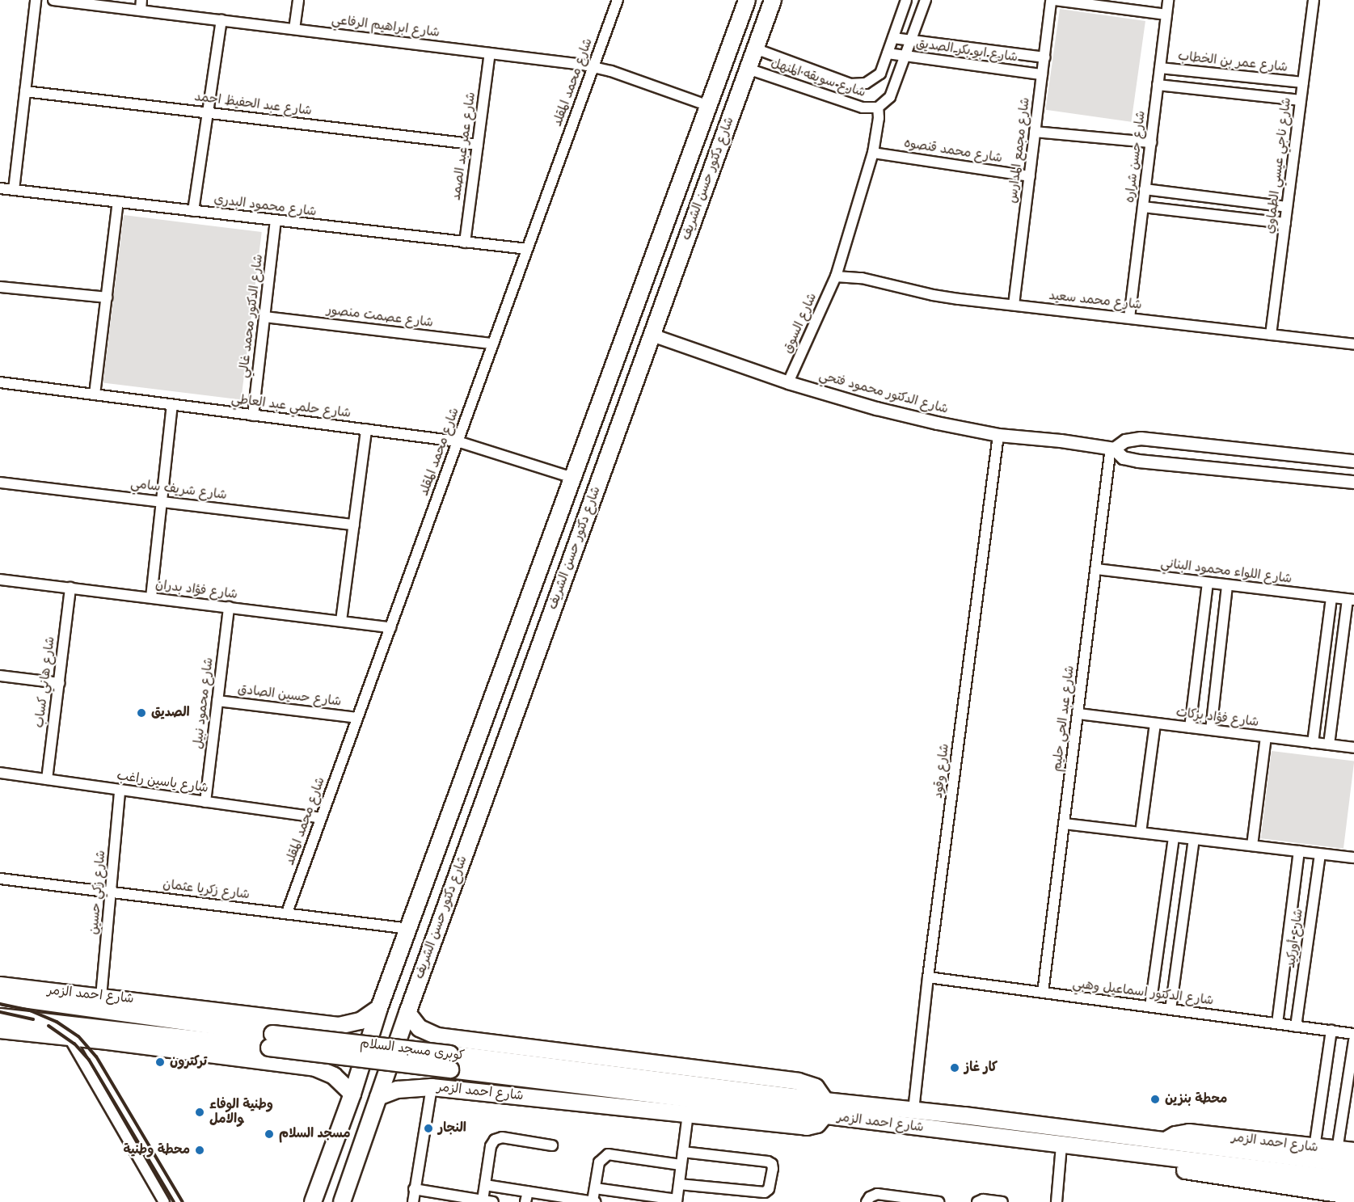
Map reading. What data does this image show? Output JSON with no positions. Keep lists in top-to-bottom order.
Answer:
{
  "streets": {
    "main road": ["شارع دكتور حسن الشريف", "شارع احمد الزمر", "كوبرى مسجد السلام"],
    "street": [
      "شارع ابراهيم الرفاعي",
      "شارع ابو بكر الصديق",
      "شارع عمر بن الخطاب",
      "شارع سويقه المنهل",
      "شارع محمد المقلد",
      "شارع عبد الحفيظ احمد",
      "شارع عمر عبد الصمد",
      "شارع مجمع المدارس",
      "شارع محمد قنصوه",
      "شارع حسن شراره",
      "شارع ناجي عيسي الطماوي",
      "شارع محمود البدري",
      "شارع محمد سعيد",
      "شارع الدكتور محمد غالي",
      "شارع عصمت منصور",
      "شارع السوق",
      "شارع الدكتور محمود فتحي",
      "شارع حلمي عبد العاطي",
      "شارع شريف سامي",
      "شارع اللواء محمود البناني",
      "شارع فؤاد بدران",
      "شارع هاني كساب",
      "شارع حسين الصادق",
      "شارع محمود نبيل",
      "شارع فؤاد بركات",
      "شارع عبد الحى حليم",
      "شارع وقود",
      "شارع ياسين راغب",
      "شارع زكريا عثمان",
      "شارع زكي حسين",
      "شارع أوركيد",
      "شارع الدكتور اسماعيل وهبي"
    ]
  },
  "crossings": [
    ["شارع ابراهيم الرفاعي", "شارع محمد المقلد"],
    ["شارع ابراهيم الرفاعي", "شارع عمر عبد الصمد"],
    ["شارع ابراهيم الرفاعي", "شارع دكتور حسن الشريف"],
    ["شارع ابو بكر الصديق", "شارع سويقه المنهل"],
    ["شارع ابو بكر الصديق", "شارع مجمع المدارس"],
    ["شارع عمر بن الخطاب", "شارع حسن شراره"],
    ["شارع عمر بن الخطاب", "شارع ناجي عيسي الطماوي"],
    ["شارع سويقه المنهل", "شارع دكتور حسن الشريف"],
    ["شارع سويقه المنهل", "شارع السوق"],
    ["شارع محمد المقلد", "شارع محمود البدري"],
    ["شارع محمد المقلد", "شارع عصمت منصور"],
    ["شارع محمد المقلد", "شارع حلمي عبد العاطي"],
    ["شارع محمد المقلد", "شارع فؤاد بدران"],
    ["شارع محمد المقلد", "شارع حسين الصادق"],
    ["شارع محمد المقلد", "شارع ياسين راغب"],
    ["شارع محمد المقلد", "شارع زكريا عثمان"],
    ["شارع عبد الحفيظ احمد", "شارع عمر عبد الصمد"],
    ["شارع عمر عبد الصمد", "شارع محمود البدري"],
    ["شارع مجمع المدارس", "شارع محمد قنصوه"],
    ["شارع مجمع المدارس", "شارع محمد سعيد"],
    ["شارع محمد قنصوه", "شارع السوق"],
    ["شارع حسن شراره", "شارع محمد سعيد"],
    ["شارع ناجي عيسي الطماوي", "شارع محمد سعيد"],
    ["شارع دكتور حسن الشريف", "شارع الدكتور محمود فتحي"],
    ["شارع دكتور حسن الشريف", "شارع حلمي عبد العاطي"],
    ["شارع دكتور حسن الشريف", "شارع زكريا عثمان"],
    ["شارع دكتور حسن الشريف", "شارع احمد الزمر"],
    ["شارع محمود البدري", "شارع الدكتور محمد غالي"],
    ["شارع محمد سعيد", "شارع السوق"],
    ["شارع الدكتور محمد غالي", "شارع عصمت منصور"],
    ["شارع الدكتور محمد غالي", "شارع حلمي عبد العاطي"],
    ["شارع السوق", "شارع الدكتور محمود فتحي"],
    ["شارع الدكتور محمود فتحي", "شارع عبد الحى حليم"],
    ["شارع الدكتور محمود فتحي", "شارع وقود"],
    ["شارع اللواء محمود البناني", "شارع عبد الحى حليم"],
    ["شارع فؤاد بدران", "شارع هاني كساب"],
    ["شارع فؤاد بدران", "شارع محمود نبيل"],
    ["شارع هاني كساب", "شارع ياسين راغب"],
    ["شارع حسين الصادق", "شارع محمود نبيل"],
    ["شارع محمود نبيل", "شارع ياسين راغب"],
    ["شارع فؤاد بركات", "شارع عبد الحى حليم"],
    ["شارع عبد الحى حليم", "شارع الدكتور اسماعيل وهبي"],
    ["شارع وقود", "شارع الدكتور اسماعيل وهبي"],
    ["شارع وقود", "شارع احمد الزمر"],
    ["شارع ياسين راغب", "شارع زكي حسين"],
    ["شارع زكريا عثمان", "شارع زكي حسين"],
    ["شارع زكي حسين", "شارع احمد الزمر"],
    ["شارع أوركيد", "شارع الدكتور اسماعيل وهبي"],
    ["شارع احمد الزمر", "كوبرى مسجد السلام"]
  ],
  "places": [
    "الصديق",
    "تركترون",
    "كار غاز",
    "محطة بنزين",
    "وطنية الوفاء والامل",
    "النجار",
    "مسجد السلام",
    "محطة وطنية"
  ]
}
